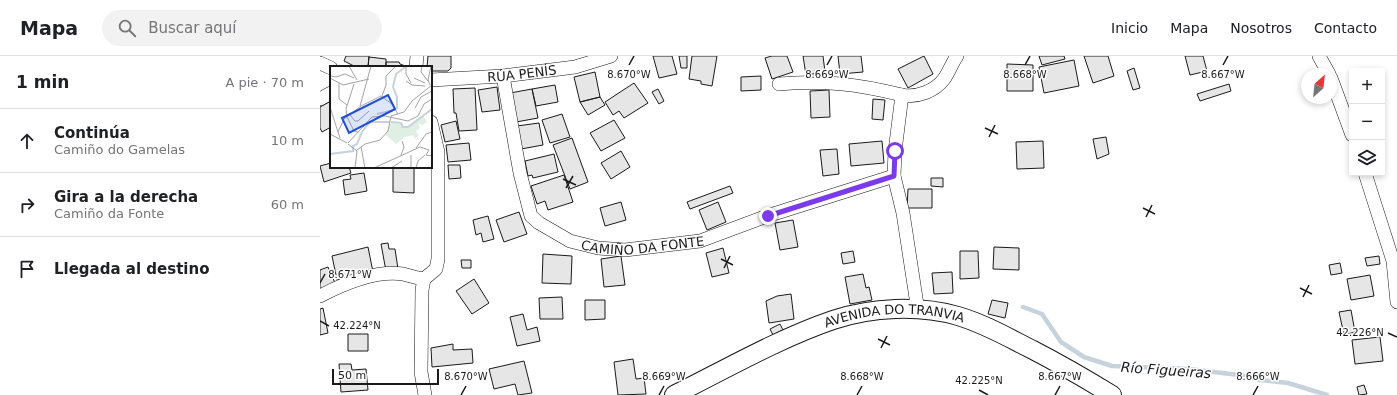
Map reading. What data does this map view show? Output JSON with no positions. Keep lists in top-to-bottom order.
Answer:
{
  "streets": {
    "main road": ["AVENIDA DO TRANVIA"],
    "street": ["RÚA PENÍS", "CAMIÑO DA FONTE"]
  },
  "crossings": [
    ["RÚA PENÍS", "CAMIÑO DA FONTE"]
  ],
  "water": ["Río Figueiras"],
  "scale_bar": "50 m",
  "north": "top right",
  "page": {
    "header": "Mapa",
    "search": "Buscar aquí",
    "nav": [
      "Inicio",
      "Mapa",
      "Nosotros",
      "Contacto"
    ],
    "heading": ["1 min", "A pie · 70 m"],
    "map_buttons": ["+", "−"],
    "list": [
      ["Continúa", "Camiño do Gamelas", "10 m"],
      ["Gira a la derecha", "Camiño da Fonte", "60 m"],
      "Llegada al destino"
    ],
    "scale": "50 m"
  },
  "coordinates": [
    "8.670°W",
    "8.669°W",
    "8.668°W",
    "8.667°W",
    "8.671°W",
    "42.224°N",
    "42.226°N",
    "8.666°W",
    "42.225°N"
  ]
}
